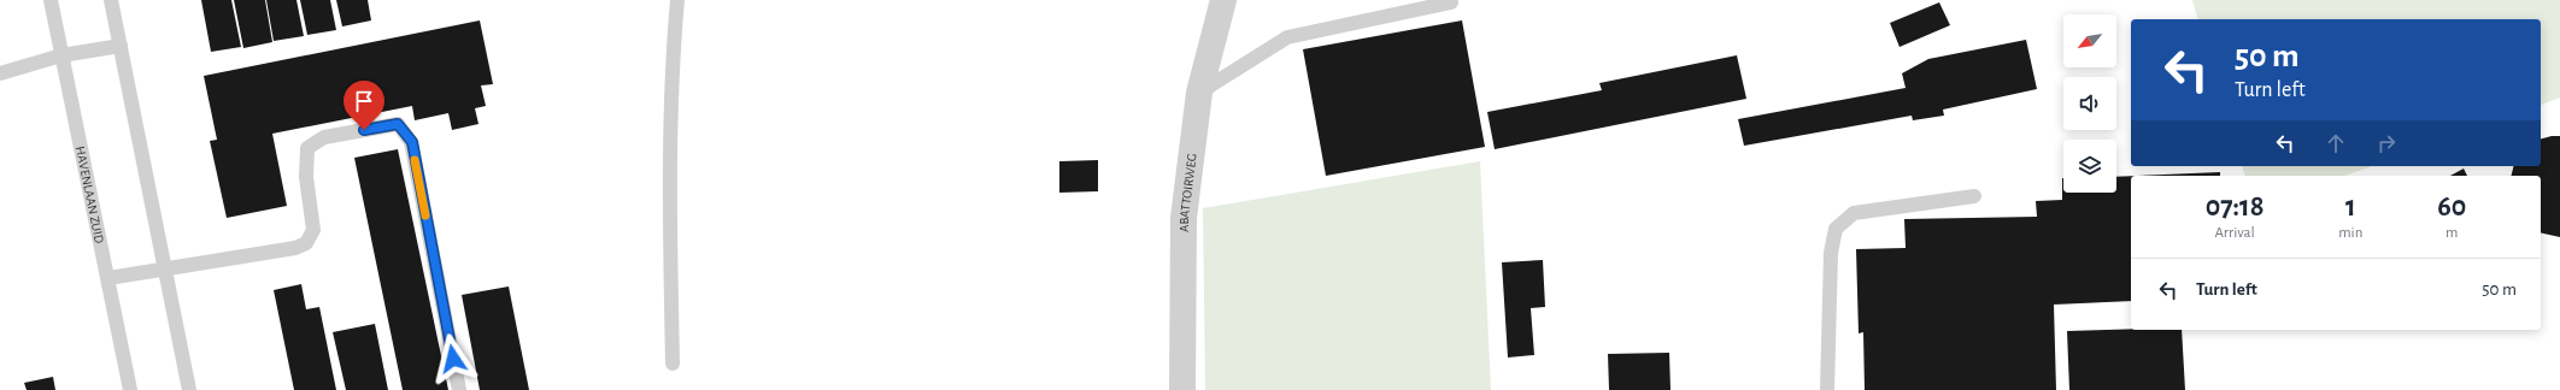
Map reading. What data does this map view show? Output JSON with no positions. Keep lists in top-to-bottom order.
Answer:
{
  "streets": {
    "street": ["ABATTOIRWEG"],
    "lane": ["HAVENLAAN ZUID"]
  },
  "north": "bottom left",
  "page": {
    "turn": ["50 m", "Turn left"],
    "eta": [
      "07:18",
      "Arrival",
      "1",
      "min",
      "60",
      "m"
    ],
    "list": [
      {
        "name": "Turn left",
        "value": "50 m"
      }
    ]
  }
}
